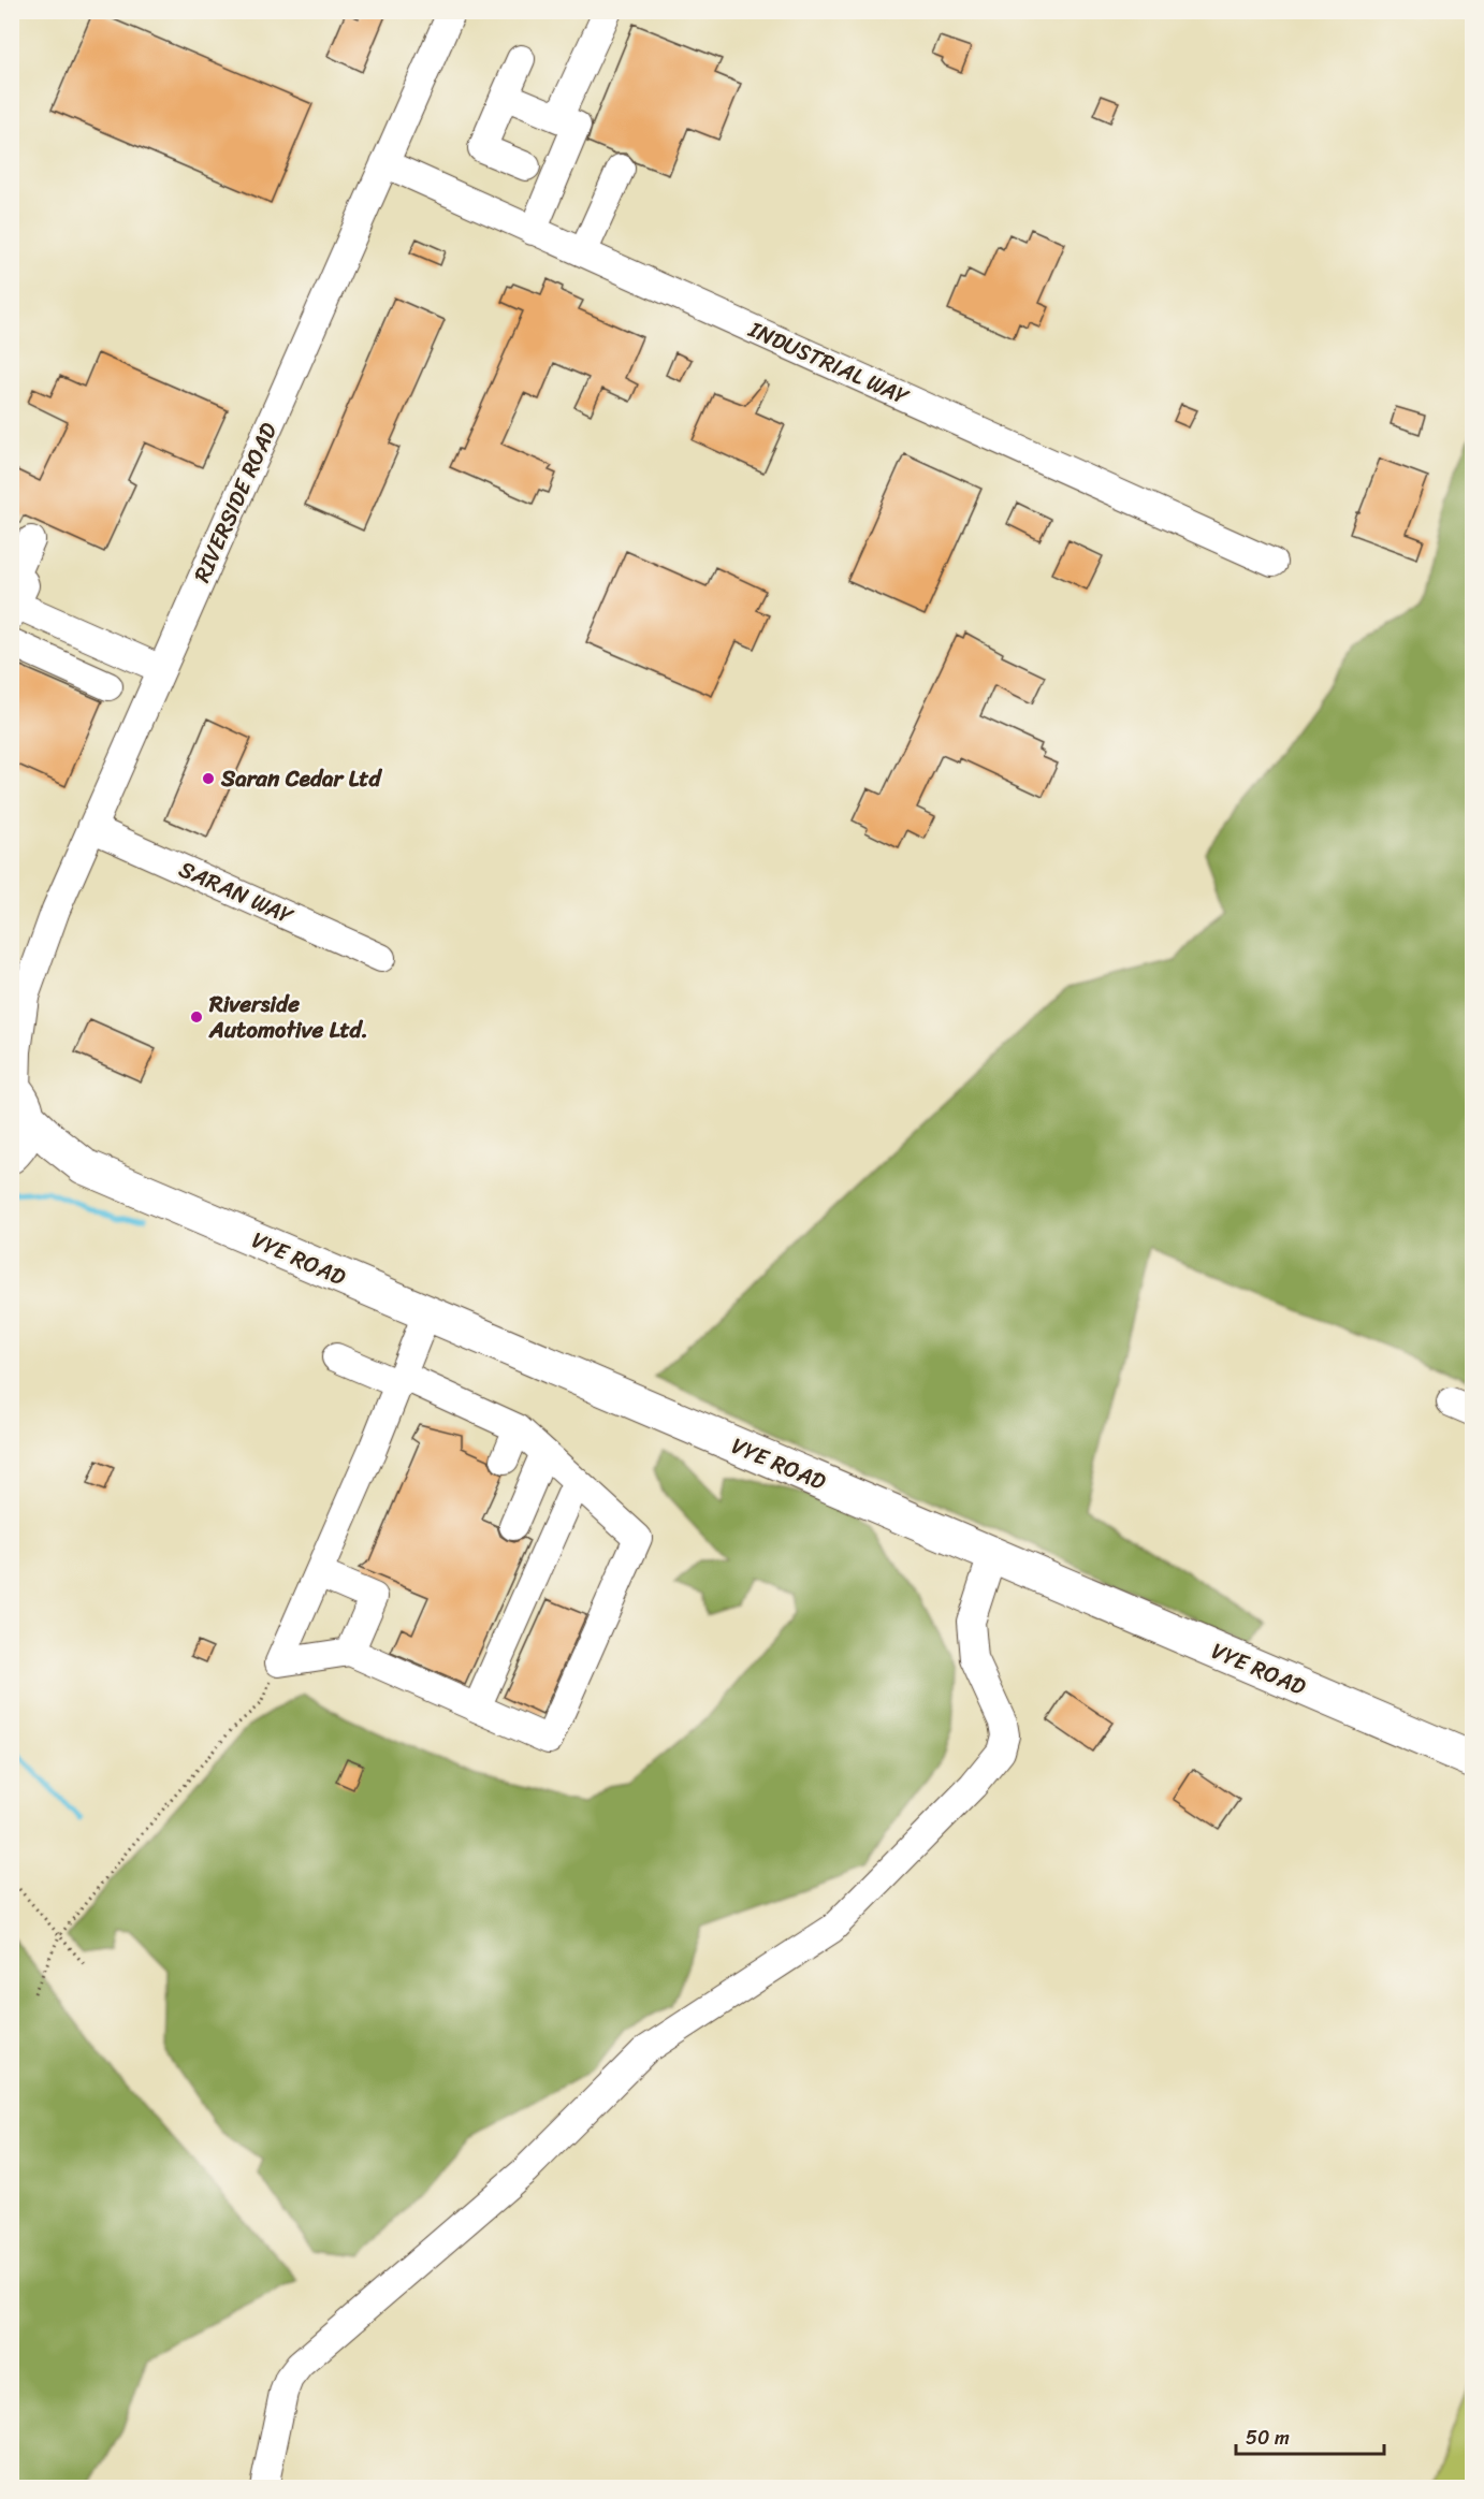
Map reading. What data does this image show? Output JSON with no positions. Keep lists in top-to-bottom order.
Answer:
{
  "streets": {
    "main road": ["VYE ROAD"],
    "street": ["INDUSTRIAL WAY", "RIVERSIDE ROAD", "SARAN WAY"]
  },
  "crossings": [
    ["INDUSTRIAL WAY", "RIVERSIDE ROAD"],
    ["RIVERSIDE ROAD", "SARAN WAY"],
    ["RIVERSIDE ROAD", "VYE ROAD"]
  ],
  "places": ["Saran Cedar Ltd", "Riverside Automotive Ltd."],
  "scale_bar": "50 m"
}
